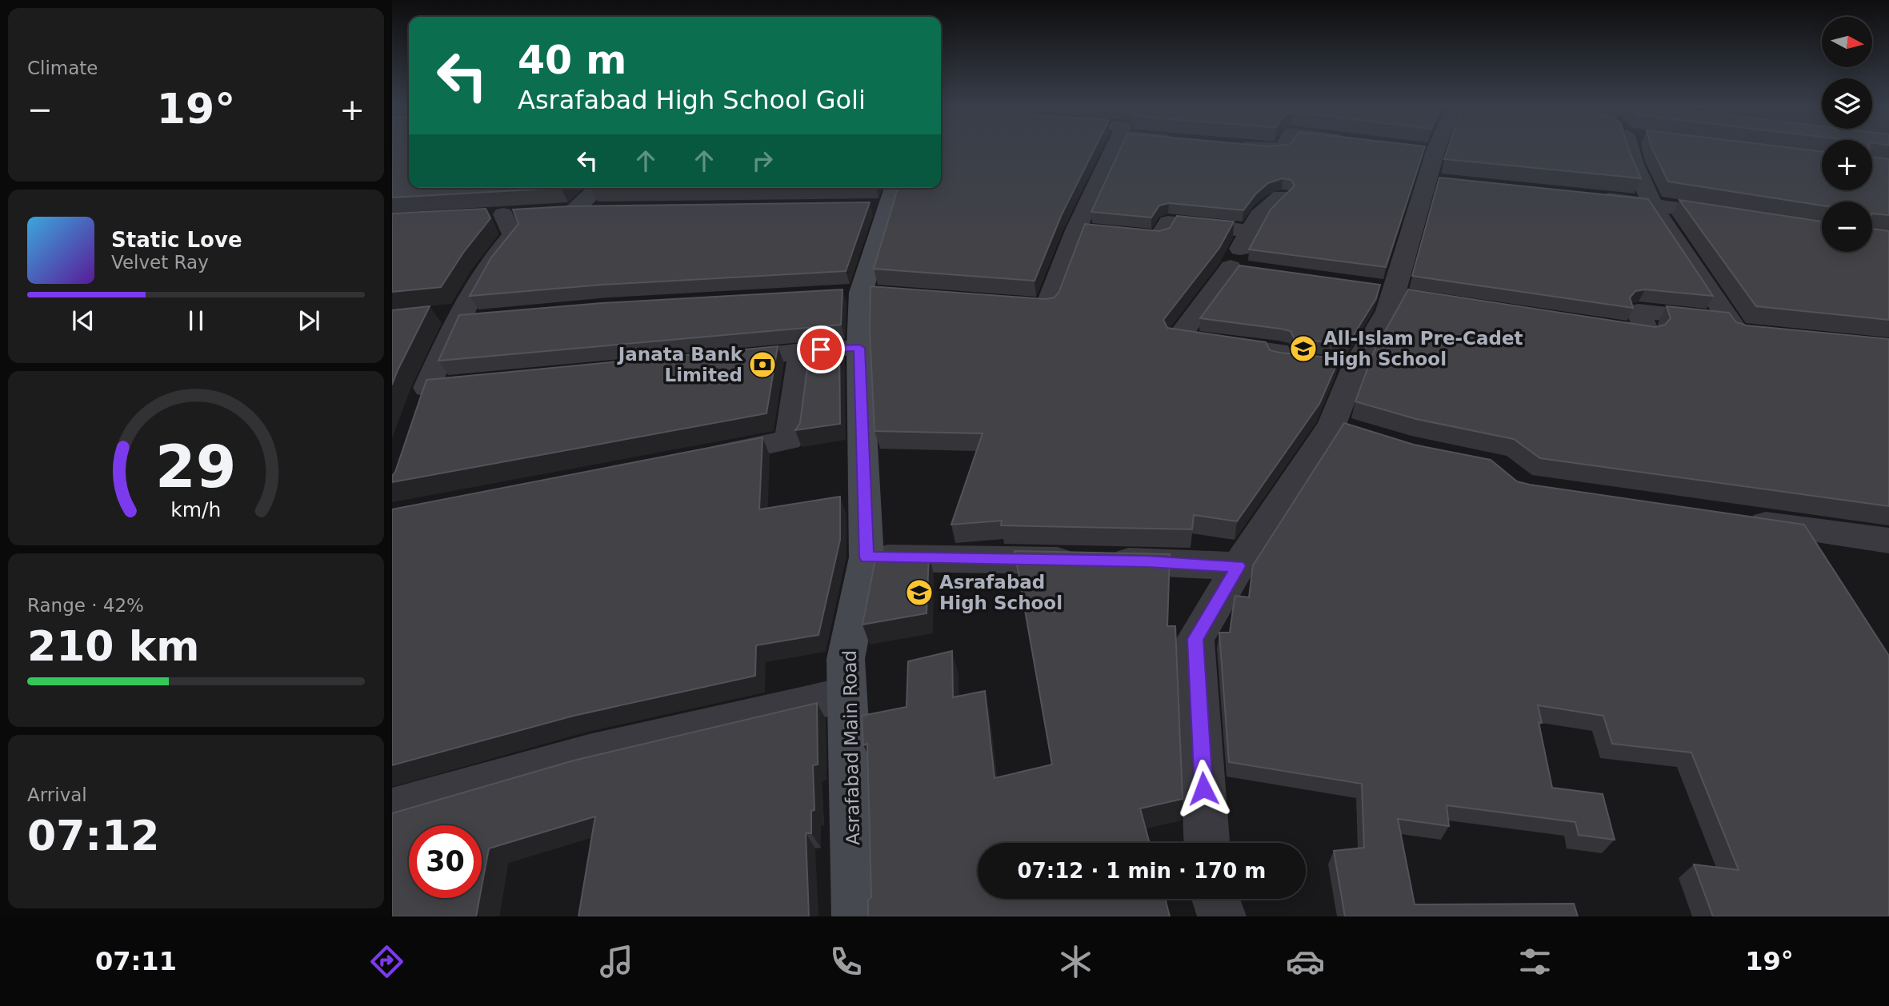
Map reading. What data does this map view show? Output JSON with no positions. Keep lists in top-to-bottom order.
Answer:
{
  "streets": {
    "street": ["Asrafabad Main Road"]
  },
  "places": {
    "school or university": ["All-Islam Pre-Cadet High School", "Asrafabad High School"],
    "bank": ["Janata Bank Limited"]
  },
  "north": "right",
  "page": {
    "tile": [
      "Climate",
      ["Range · 42%", "210 km"],
      ["Arrival", "07:12"]
    ],
    "map_buttons": ["+", "−"],
    "turn": ["40 m", "Asrafabad High School Goli"],
    "heat": ["−", "19°", "+"],
    "song": ["Static Love", "Velvet Ray"],
    "limit": "30",
    "trip": "07:12 · 1 min · 170 m",
    "tabs": ["07:11", "19°"],
    "gauge": ["29", "km/h"]
  }
}
